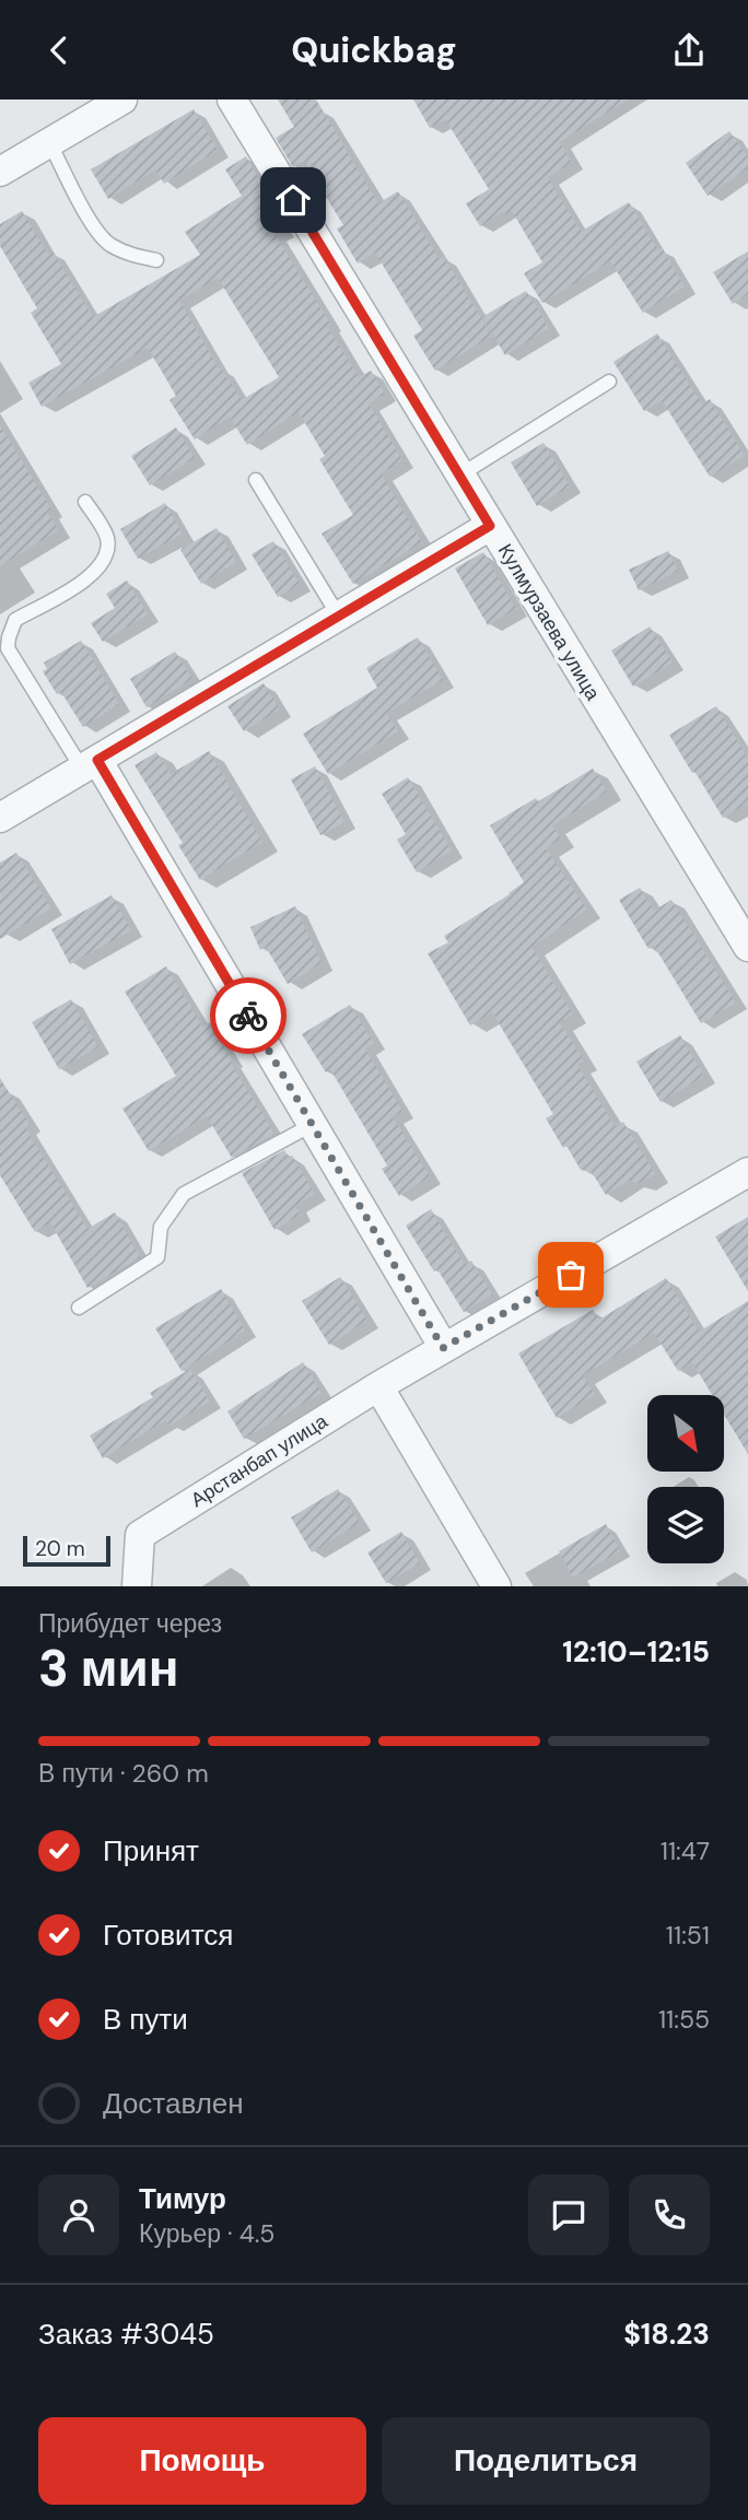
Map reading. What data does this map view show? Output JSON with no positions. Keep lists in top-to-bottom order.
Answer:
{
  "streets": {
    "street": ["Кулмурзаева улица", "Арстанбап улица"]
  },
  "scale_bar": "20 m",
  "north": "bottom right",
  "page": {
    "header": "Quickbag",
    "scale": "20 m",
    "heading": ["3 мин", "Прибудет через", "12:10–12:15"],
    "panel": [
      "Тимур",
      "Курьер · 4.5",
      "Заказ #3045",
      "$18.23"
    ],
    "bar": "В пути · 260 m",
    "list": [
      ["Принят", "11:47"],
      ["Готовится", "11:51"],
      ["В пути", "11:55"],
      "Доставлен"
    ],
    "buttons": ["Помощь", "Поделиться"]
  }
}
